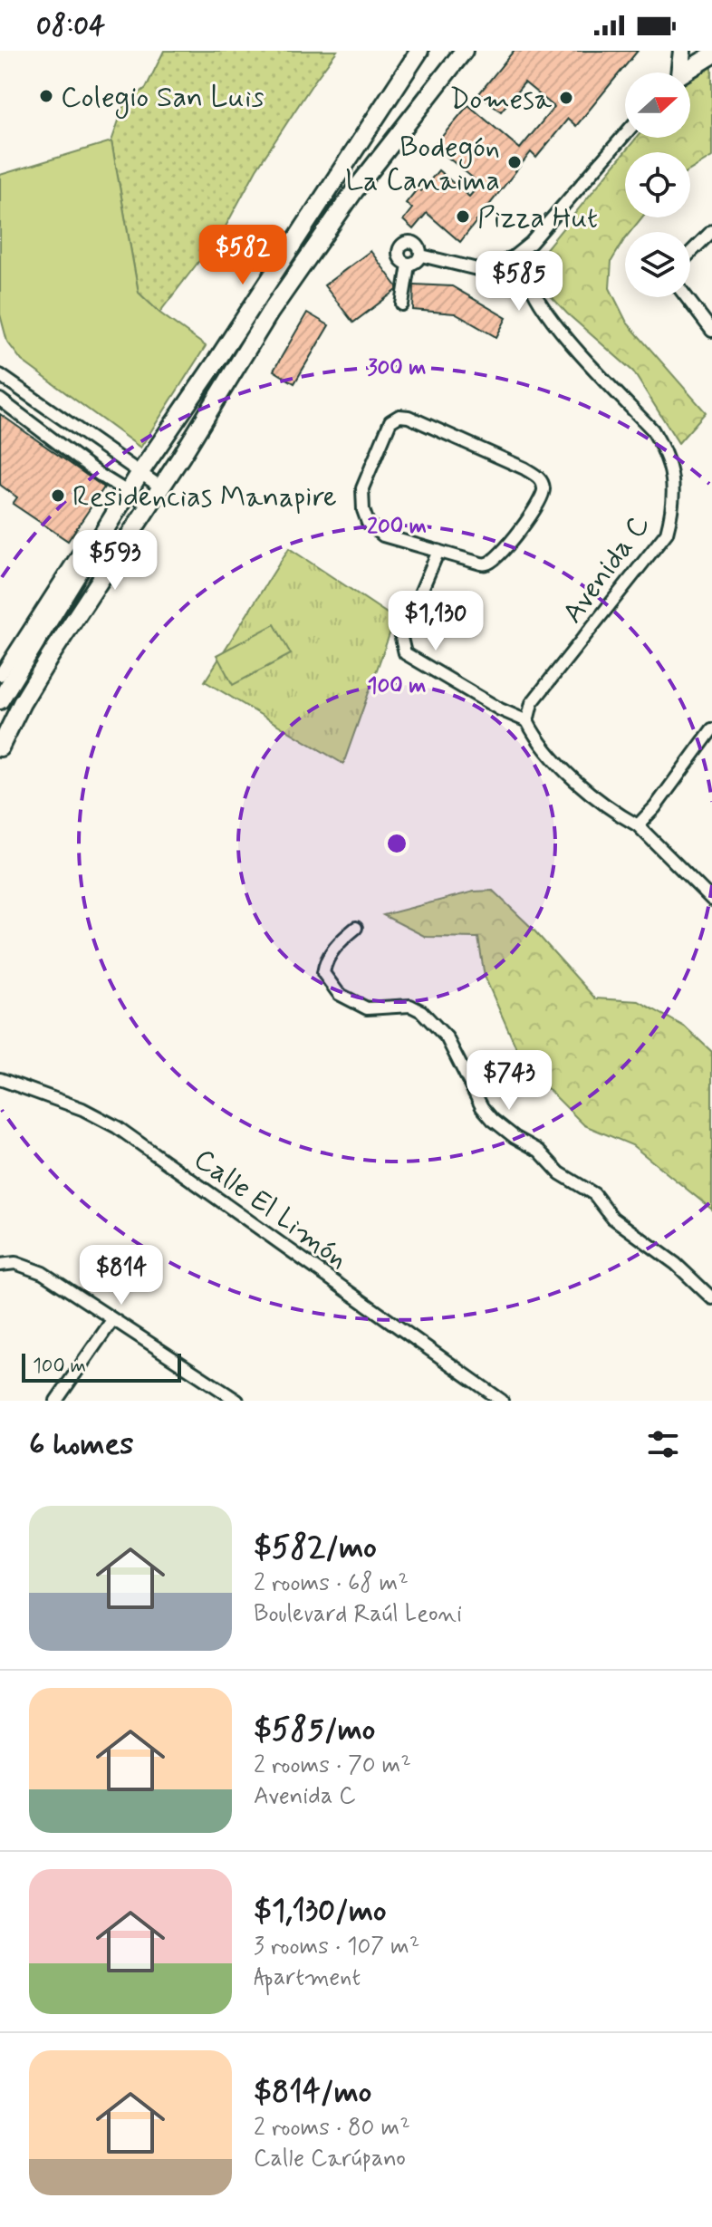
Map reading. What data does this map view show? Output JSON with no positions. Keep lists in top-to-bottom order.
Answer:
{
  "streets": {
    "street": ["Avenida C", "Calle El Limón"]
  },
  "places": [
    "Colegio San Luis",
    "Domesa",
    "Bodegón La Canaima",
    "Pizza Hut",
    "Residencias Manapire"
  ],
  "scale_bar": "100 m",
  "north": "right",
  "page": {
    "status": "08:04",
    "price": [
      "$582",
      "$585",
      "$593",
      "$1,130",
      "$743",
      "$814"
    ],
    "scale": "100 m",
    "heading": "6 homes",
    "list": [
      {
        "name": "$582/mo",
        "note": "2 rooms · 68 m² · Boulevard Raúl Leoni"
      },
      {
        "name": "$585/mo",
        "note": "2 rooms · 70 m² · Avenida C"
      },
      {
        "name": "$1,130/mo",
        "note": "3 rooms · 107 m² · Apartment"
      },
      {
        "name": "$814/mo",
        "note": "2 rooms · 80 m² · Calle Carúpano"
      }
    ]
  },
  "rings": ["300 m", "200 m", "100 m"]
}
